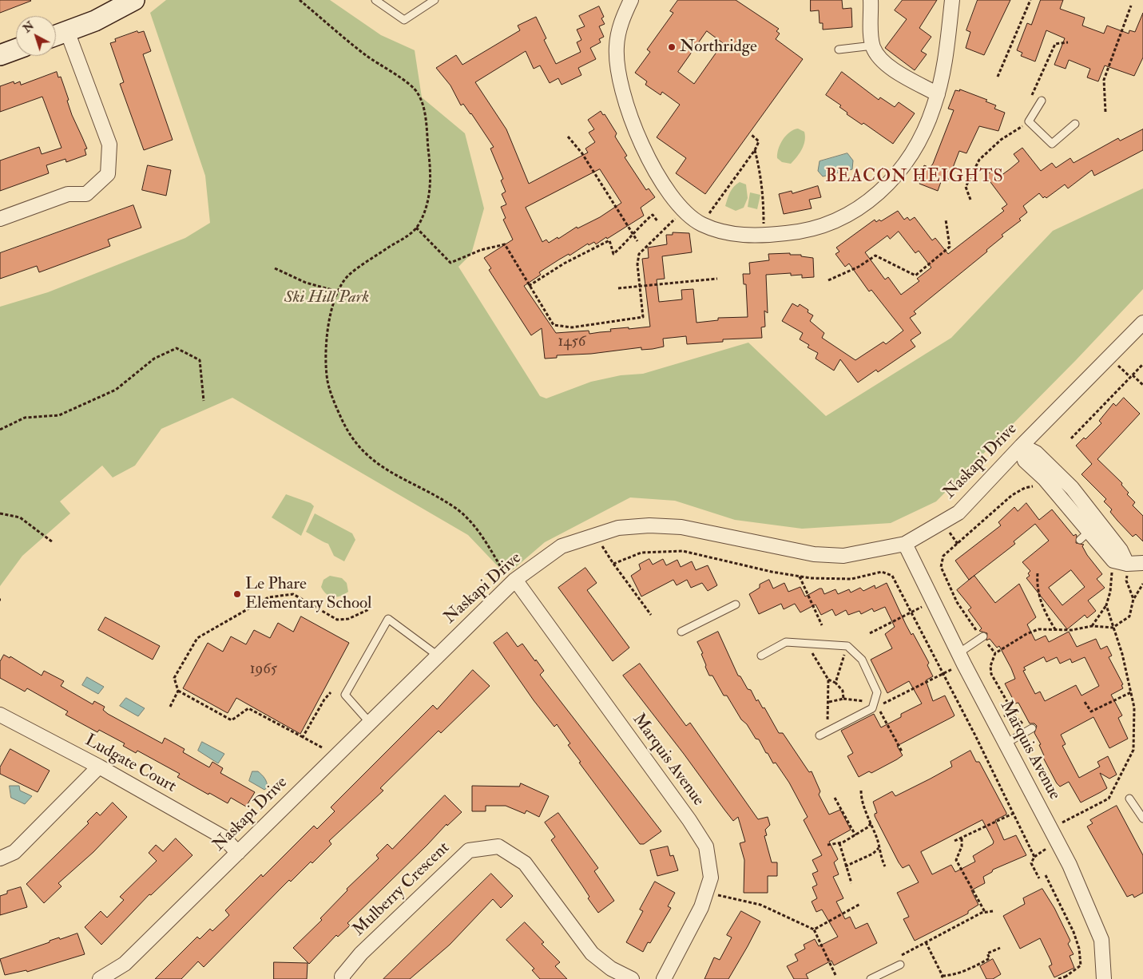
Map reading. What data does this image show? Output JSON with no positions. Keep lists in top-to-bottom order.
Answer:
{
  "streets": {
    "street": [
      "Naskapi Drive",
      "Marquis Avenue",
      "Ludgate Court",
      "Mulberry Crescent"
    ]
  },
  "crossings": [
    ["Naskapi Drive", "Marquis Avenue"],
    ["Naskapi Drive", "Ludgate Court"]
  ],
  "districts": ["BEACON HEIGHTS"],
  "parks": ["Ski Hill Park"],
  "places": ["Northridge", "Le Phare Elementary School"],
  "house_numbers": ["1456", "1965"],
  "north": "top left"
}
